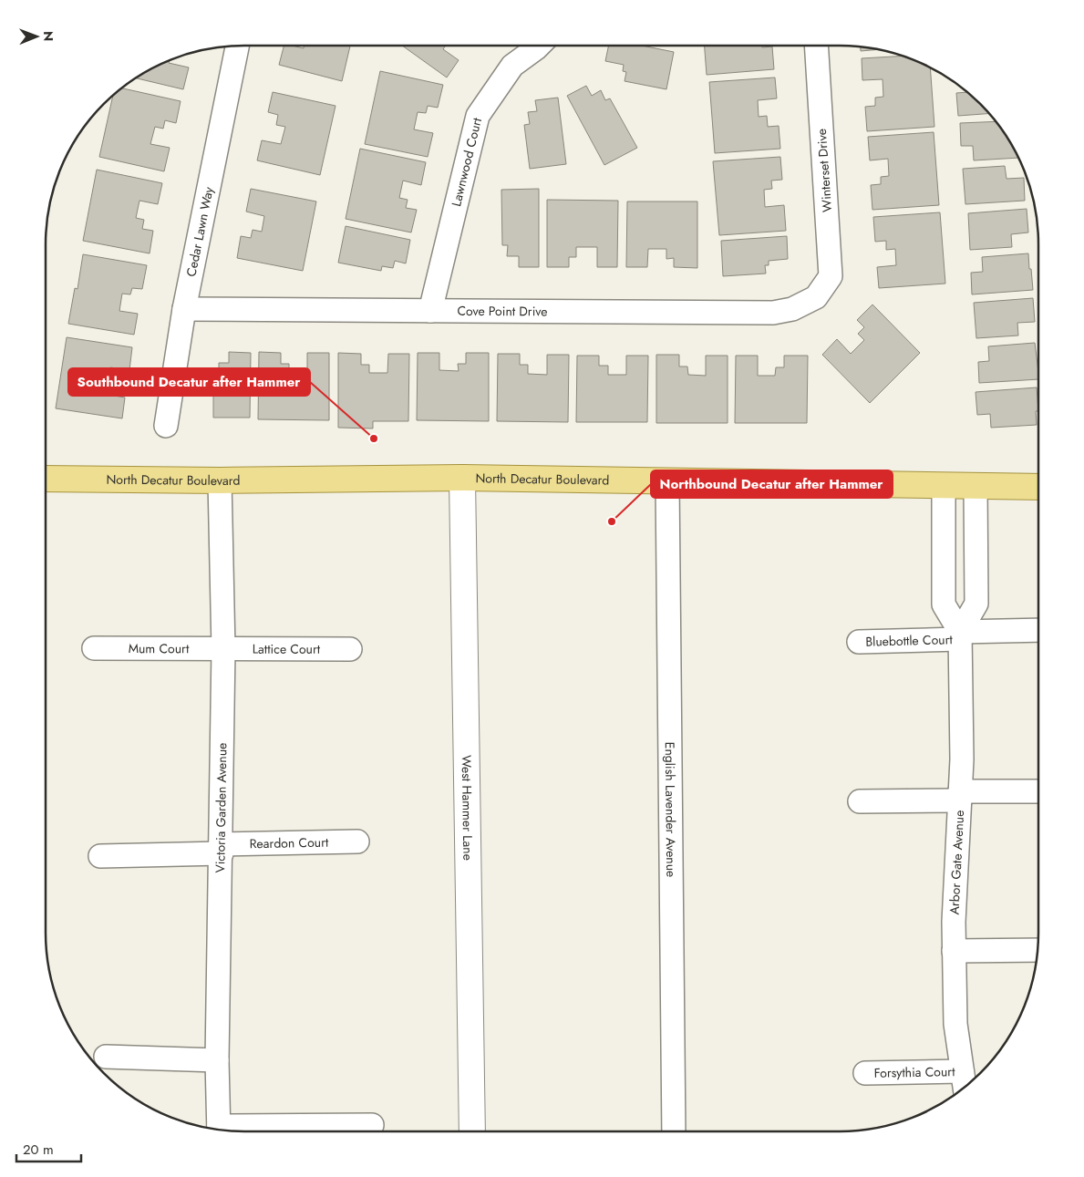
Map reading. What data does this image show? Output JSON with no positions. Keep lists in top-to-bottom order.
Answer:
{
  "streets": {
    "main road": ["North Decatur Boulevard"],
    "street": [
      "Lawnwood Court",
      "Winterset Drive",
      "Cedar Lawn Way",
      "Cove Point Drive",
      "Bluebottle Court",
      "Mum Court",
      "Lattice Court",
      "Victoria Garden Avenue",
      "West Hammer Lane",
      "English Lavender Avenue",
      "Reardon Court",
      "Arbor Gate Avenue",
      "Forsythia Court"
    ]
  },
  "crossings": [
    ["Lawnwood Court", "Cove Point Drive"],
    ["Winterset Drive", "Cove Point Drive"],
    ["Cedar Lawn Way", "Cove Point Drive"],
    ["North Decatur Boulevard", "Victoria Garden Avenue"],
    ["North Decatur Boulevard", "West Hammer Lane"],
    ["North Decatur Boulevard", "English Lavender Avenue"],
    ["Bluebottle Court", "Arbor Gate Avenue"],
    ["Mum Court", "Lattice Court"],
    ["Mum Court", "Victoria Garden Avenue"],
    ["Lattice Court", "Victoria Garden Avenue"],
    ["Victoria Garden Avenue", "Reardon Court"],
    ["Arbor Gate Avenue", "Forsythia Court"]
  ],
  "places": ["Southbound Decatur after Hammer", "Northbound Decatur after Hammer"],
  "scale_bar": "20 m",
  "north": "right"
}
